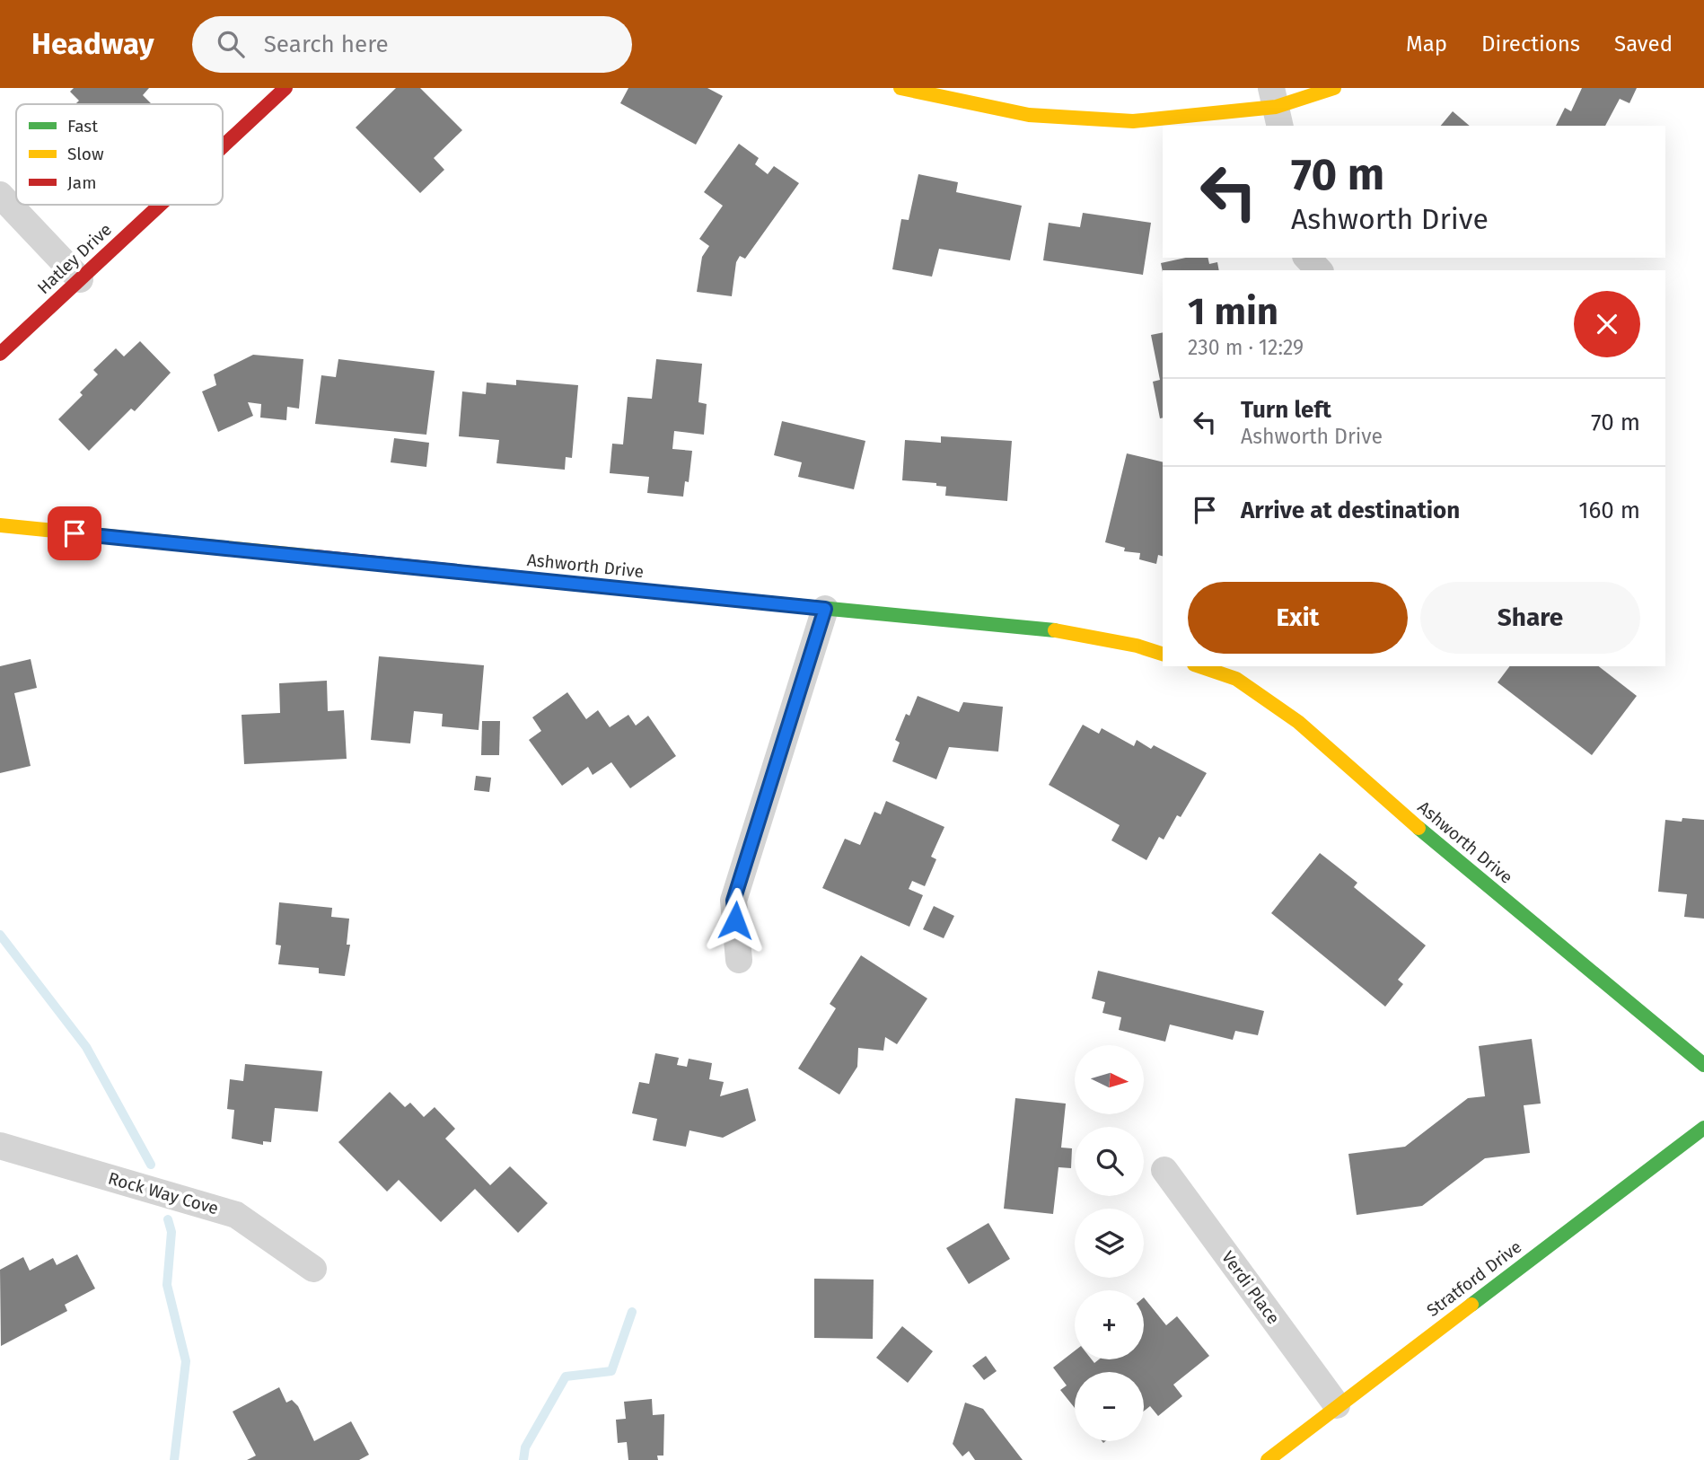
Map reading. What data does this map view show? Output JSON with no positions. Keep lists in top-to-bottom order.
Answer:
{
  "streets": {
    "street": [
      "Hatley Drive",
      "Ashworth Drive",
      "Rock Way Cove",
      "Stratford Drive",
      "Verdi Place"
    ]
  },
  "crossings": [
    ["Stratford Drive", "Verdi Place"]
  ],
  "legend": ["Fast", "Slow", "Jam"],
  "north": "right",
  "page": {
    "header": "Headway",
    "search": "Search here",
    "nav": ["Map", "Directions", "Saved"],
    "turn": ["70 m", "Ashworth Drive"],
    "heading": ["1 min", "230 m · 12:29"],
    "list": [
      {
        "name": "Turn left",
        "note": "Ashworth Drive",
        "value": "70 m"
      },
      {
        "name": "Arrive at destination",
        "value": "160 m"
      }
    ],
    "buttons": ["Exit", "Share"],
    "map_buttons": ["+", "−"]
  }
}
